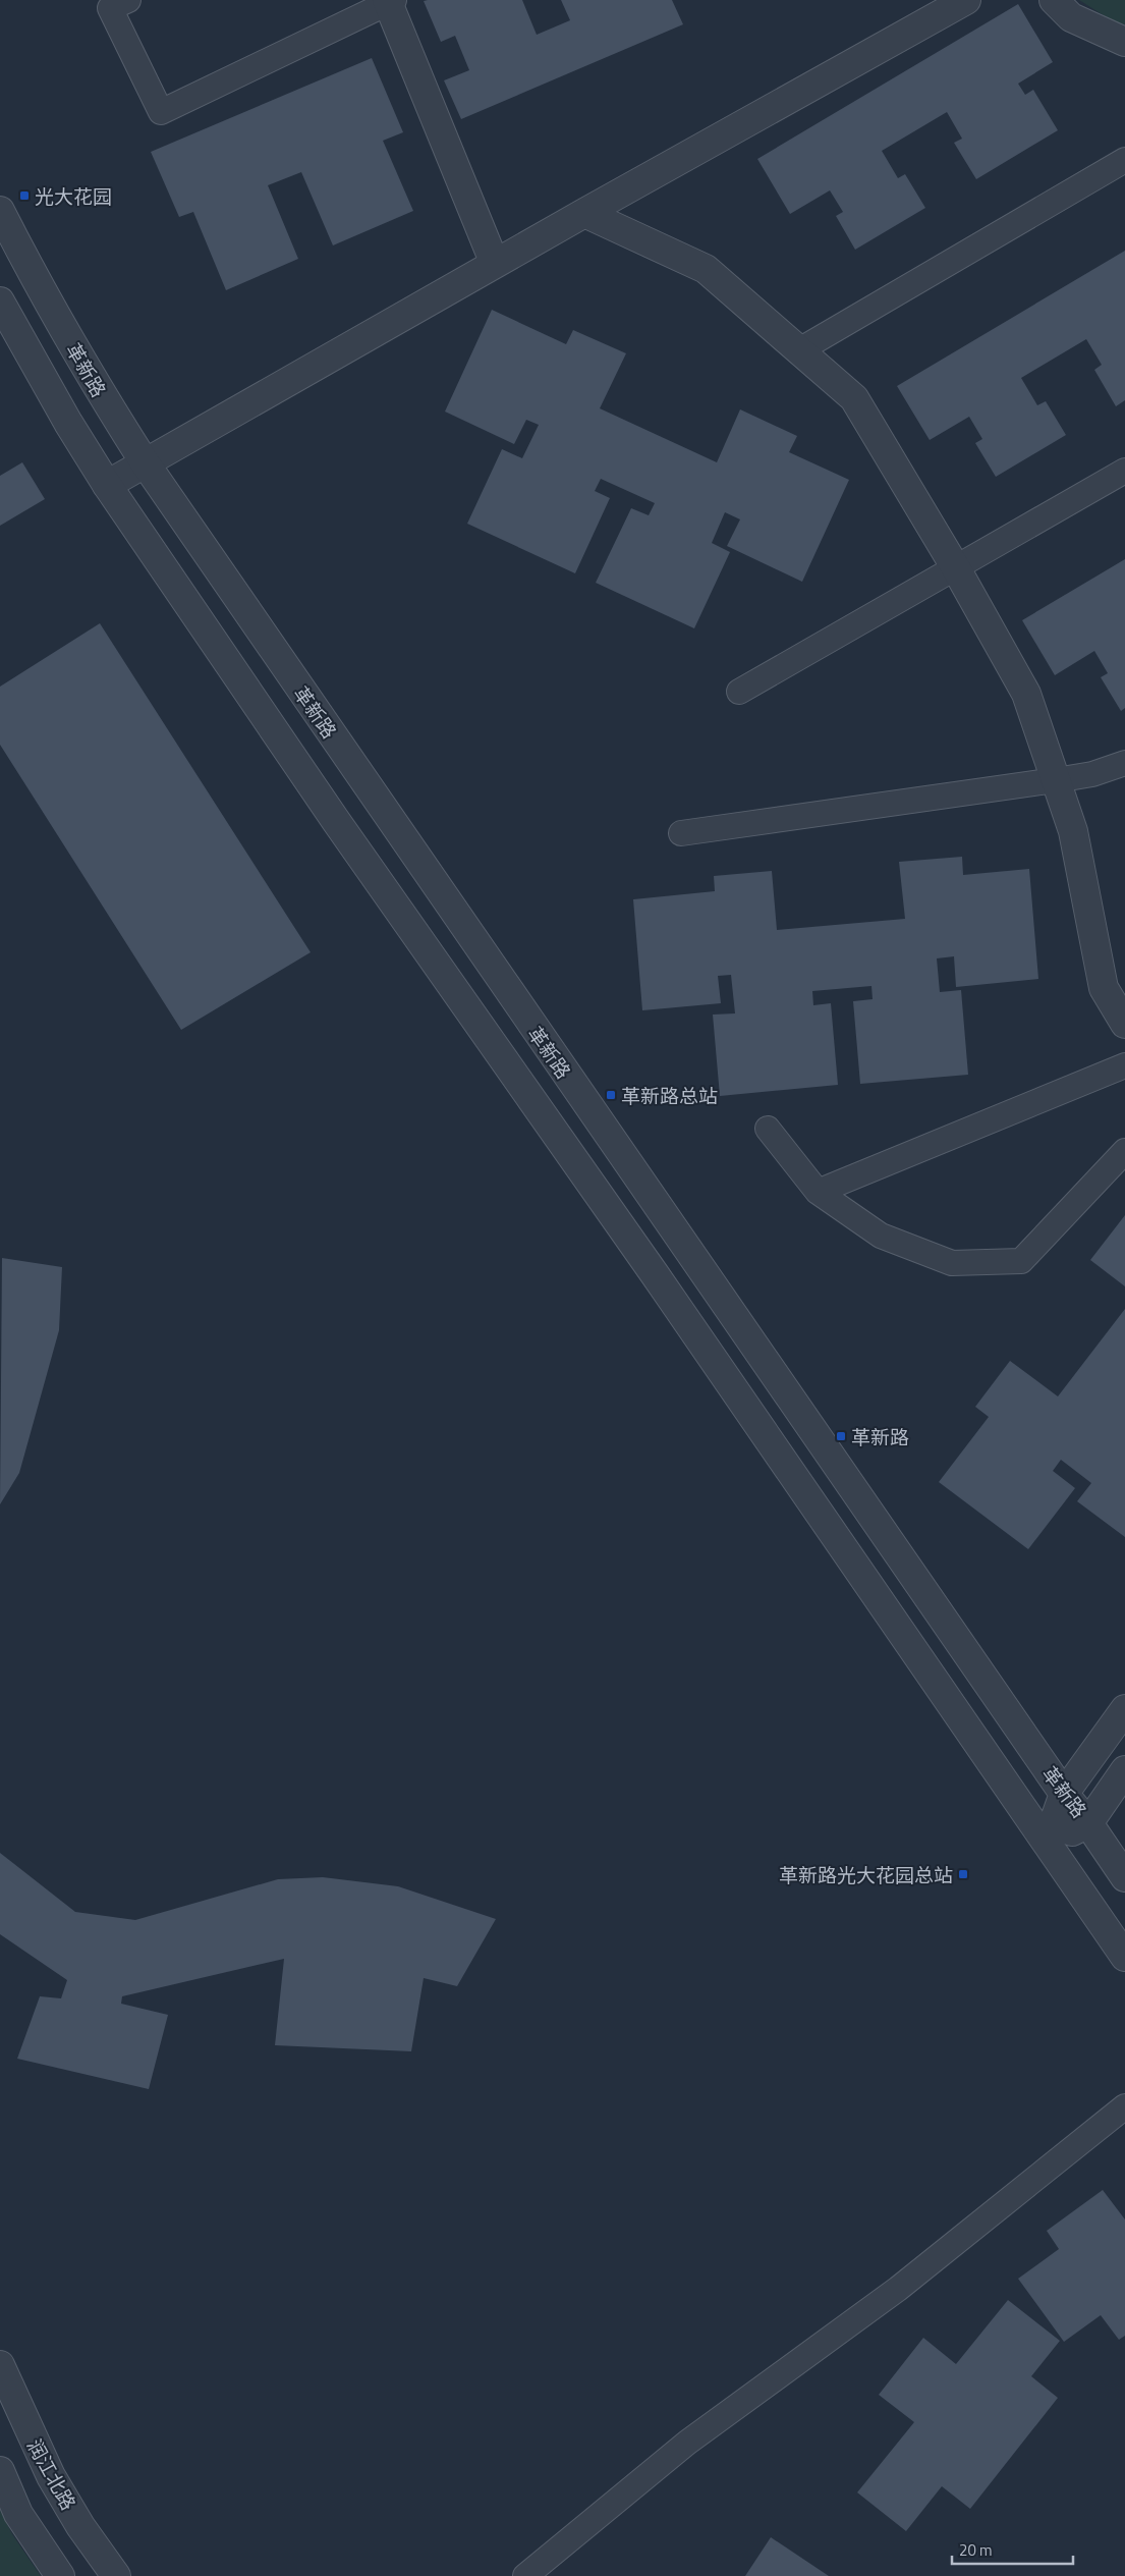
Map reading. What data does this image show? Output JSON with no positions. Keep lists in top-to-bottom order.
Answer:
{
  "streets": {
    "street": ["革新路", "润江北路"]
  },
  "places": {
    "transit": [
      "光大花园",
      "革新路总站",
      "革新路",
      "革新路光大花园总站"
    ]
  },
  "scale_bar": "20 m"
}
